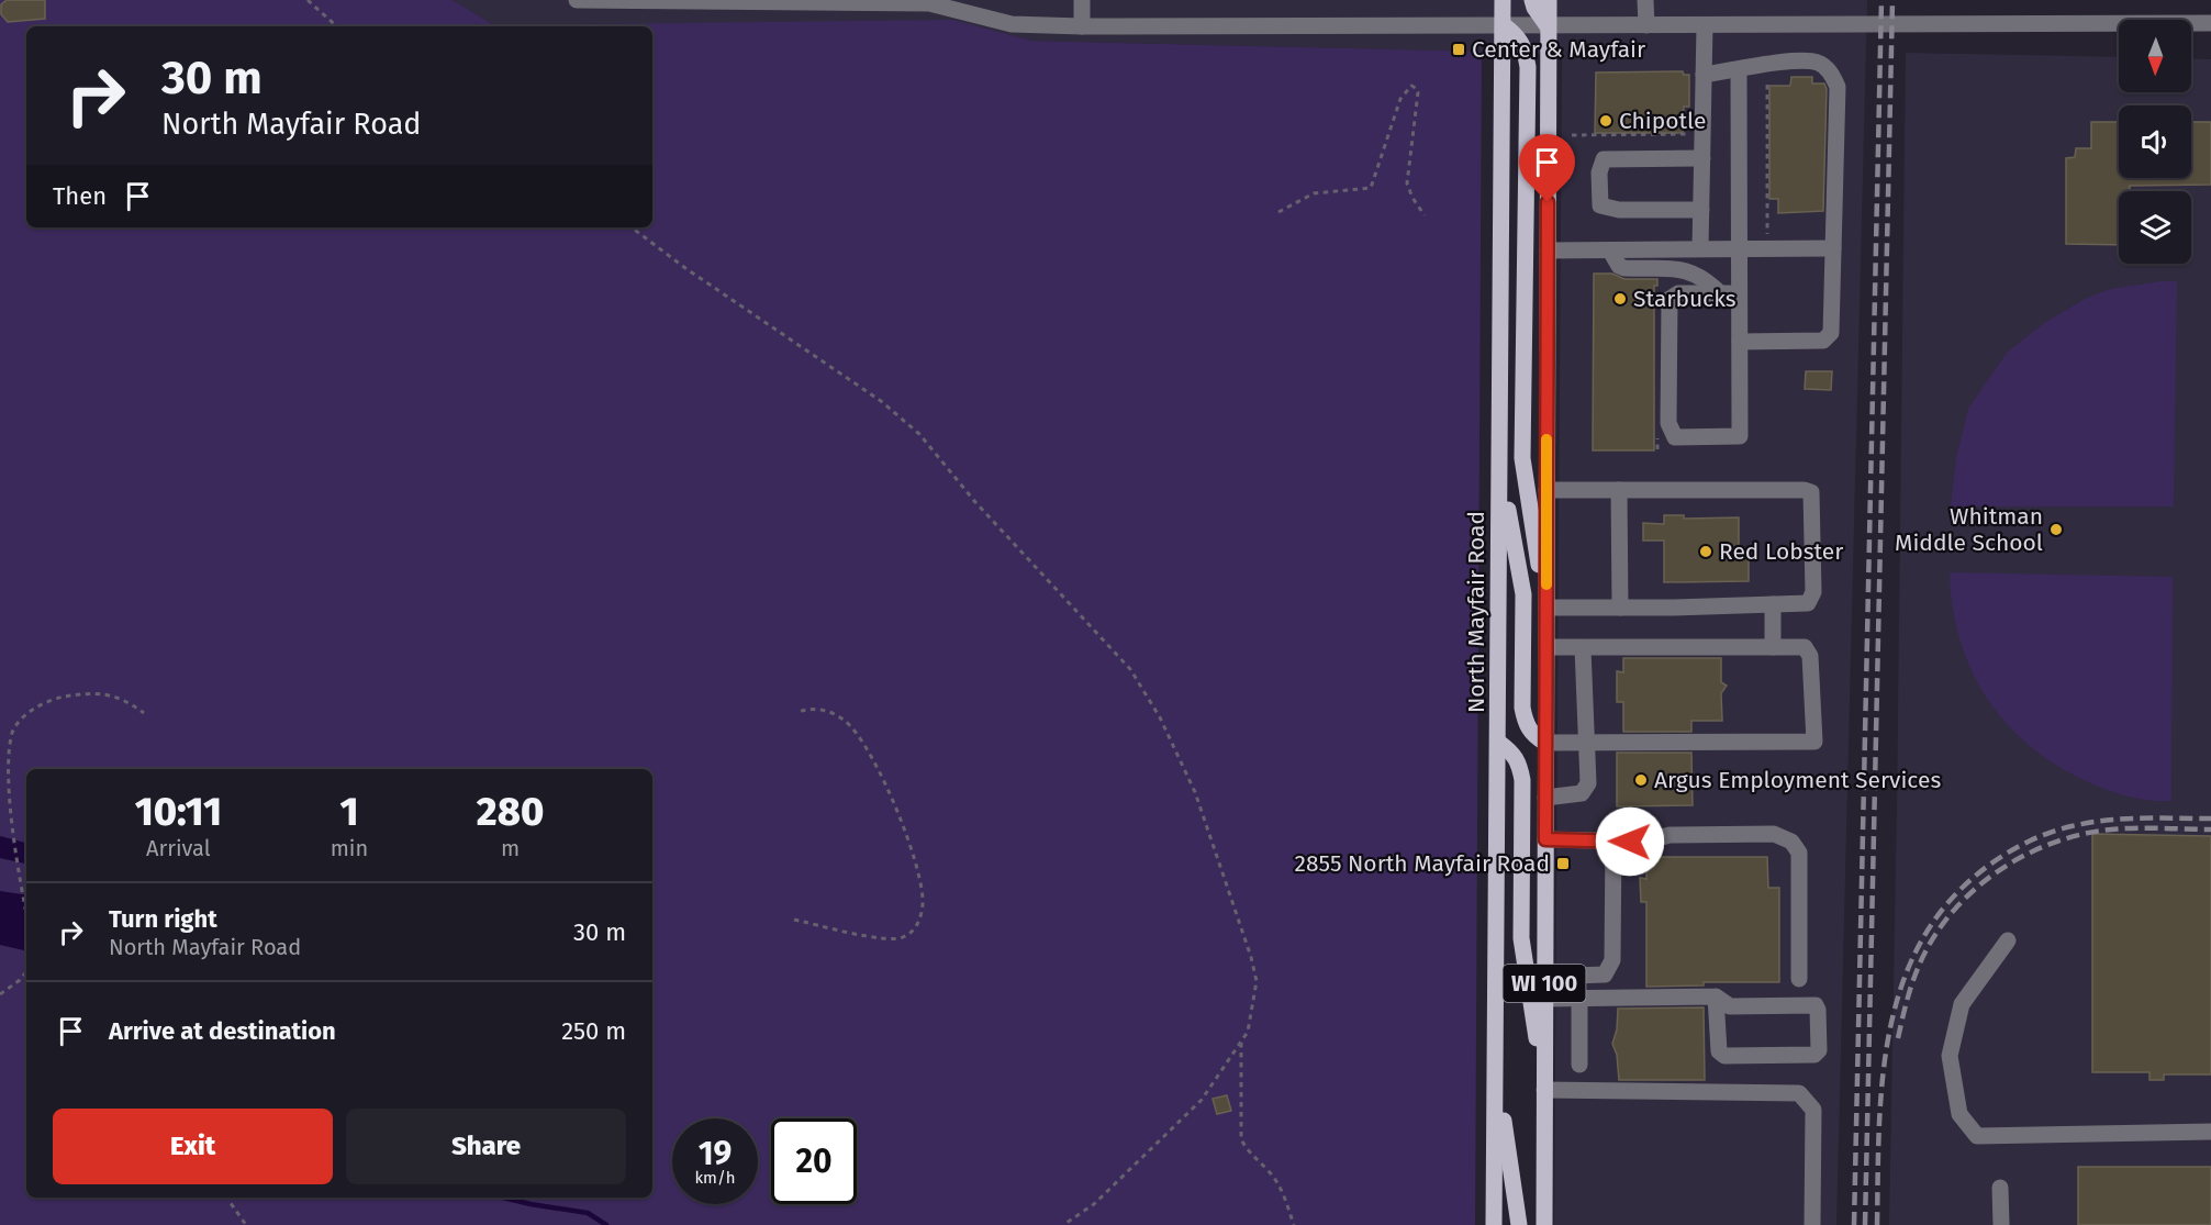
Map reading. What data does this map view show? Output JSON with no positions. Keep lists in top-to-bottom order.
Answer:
{
  "streets": {
    "main road": ["North Mayfair Road", "WI 100"]
  },
  "places": {
    "transit": ["Center & Mayfair", "2855 North Mayfair Road"],
    "other": [
      "Chipotle",
      "Starbucks",
      "Whitman Middle School",
      "Red Lobster",
      "Argus Employment Services"
    ]
  },
  "north": "bottom",
  "page": {
    "turn": ["30 m", "North Mayfair Road"],
    "then": "Then",
    "eta": [
      "10:11",
      "Arrival",
      "1",
      "min",
      "280",
      "m"
    ],
    "list": [
      {
        "name": "Turn right",
        "note": "North Mayfair Road",
        "value": "30 m"
      },
      {
        "name": "Arrive at destination",
        "value": "250 m"
      }
    ],
    "buttons": ["Exit", "Share"],
    "speed": "19 km/h",
    "limit": "20"
  }
}
